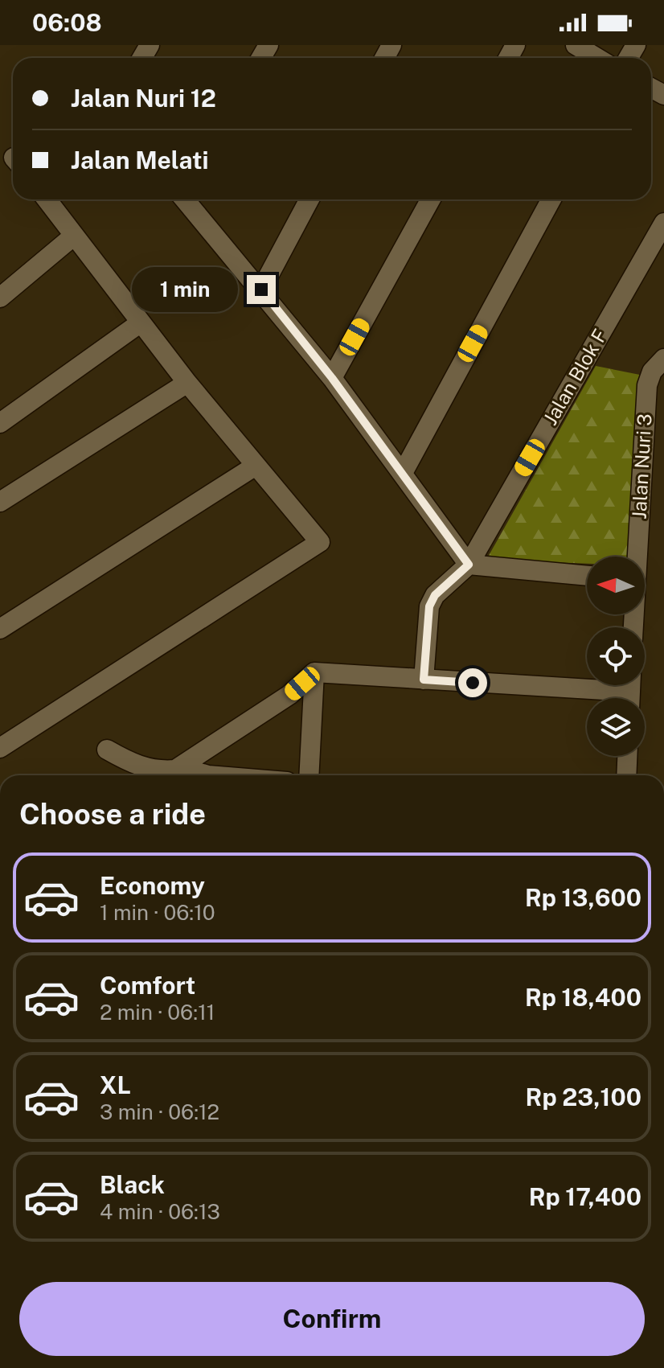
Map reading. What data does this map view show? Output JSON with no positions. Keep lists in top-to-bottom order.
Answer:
{
  "streets": {
    "street": ["Jalan Blok F", "Jalan Nuri 3"]
  },
  "north": "left",
  "page": {
    "status": "06:08",
    "banner": ["Jalan Nuri 12", "Jalan Melati"],
    "bubble": "1 min",
    "heading": "Choose a ride",
    "list": [
      {
        "name": "Economy",
        "note": "1 min · 06:10",
        "value": "Rp 13,600"
      },
      {
        "name": "Comfort",
        "note": "2 min · 06:11",
        "value": "Rp 18,400"
      },
      {
        "name": "XL",
        "note": "3 min · 06:12",
        "value": "Rp 23,100"
      },
      {
        "name": "Black",
        "note": "4 min · 06:13",
        "value": "Rp 17,400"
      }
    ],
    "buttons": "Confirm"
  }
}
